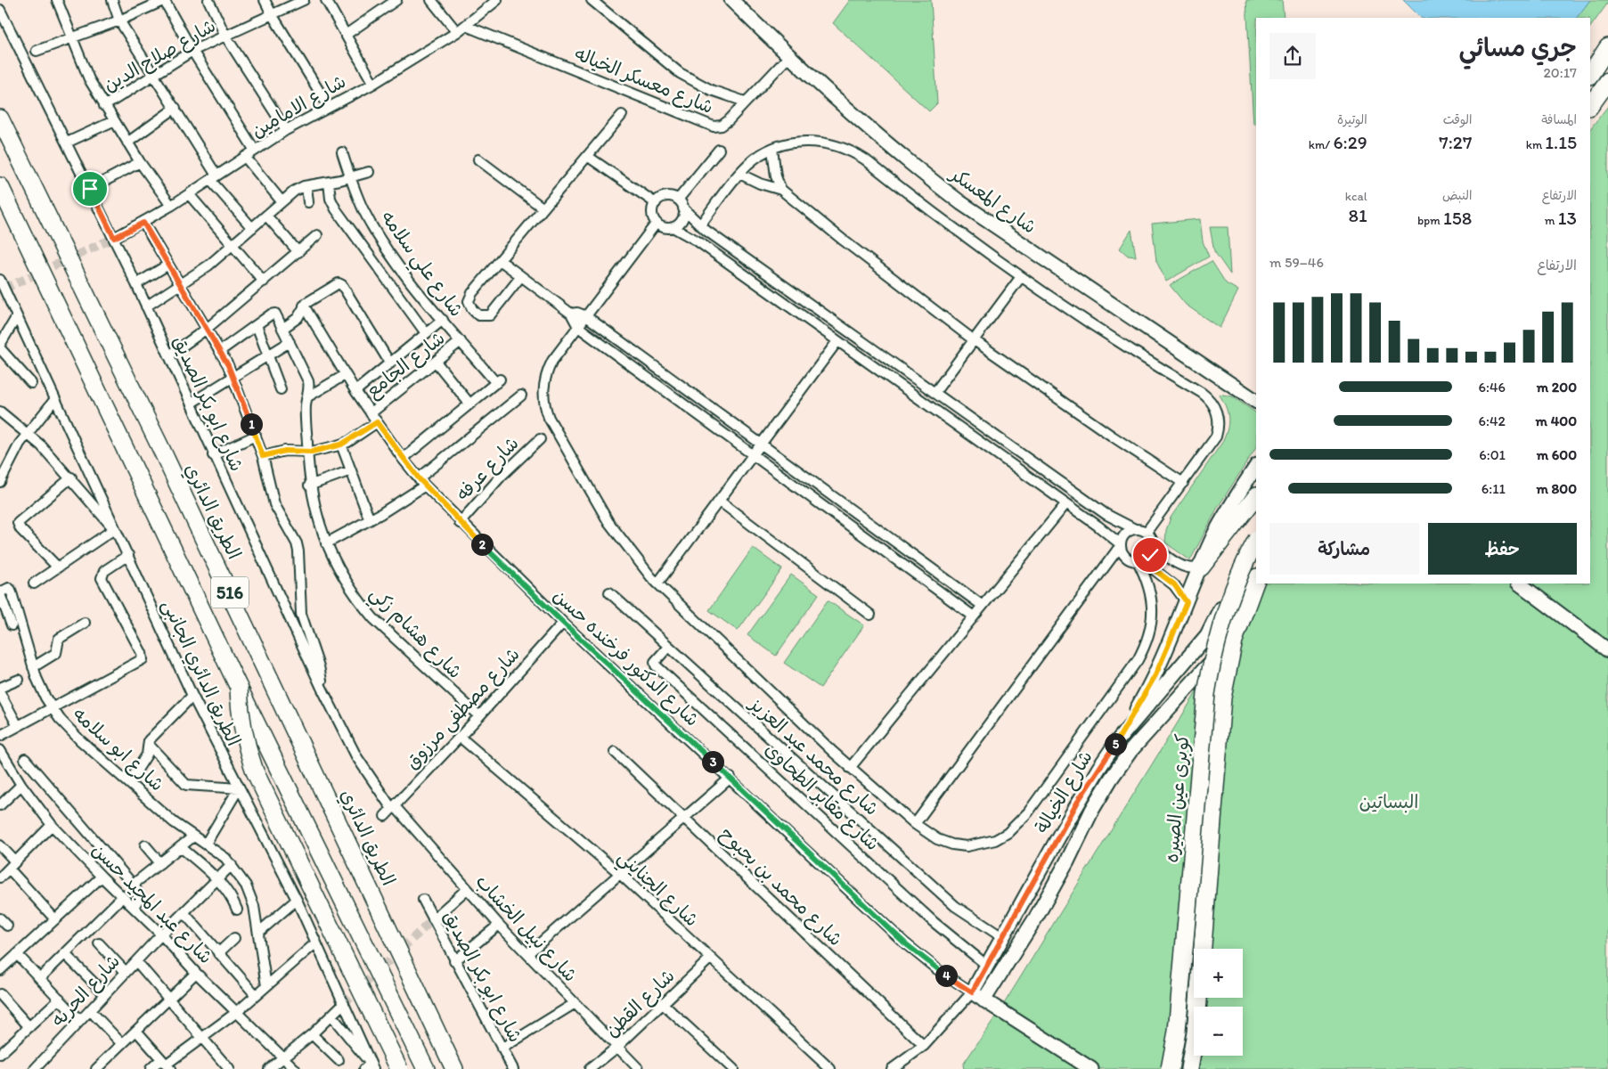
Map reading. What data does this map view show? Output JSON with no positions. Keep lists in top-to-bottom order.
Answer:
{
  "streets": {
    "highway": ["الطريق الدائري", "516", "كوبرى عين الصيره"],
    "street": [
      "شارع صلاح الدين",
      "شارع معسكر الخياله",
      "شارع الامامين",
      "شارع المعسكر",
      "شارع علي سلامه",
      "شارع الجامع",
      "شارع ابو بكر الصديق",
      "شارع عرفه",
      "شارع هشام زكي",
      "شارع الدكتور فرخنده حسن",
      "الطريق الدائري الجانبى",
      "شارع مصطفى مرزوق",
      "شارع ابو سلامه",
      "شارع محمد عبد العزيز",
      "شارع الخيالة",
      "شارع مقابر الطحاوى",
      "شارع محمد بن بحبوح",
      "شارع الجنايني",
      "شارع عبد المجيد حسن",
      "شارع نبيل الخشاب",
      "شارع الحريه",
      "شارع القطن"
    ]
  },
  "crossings": [
    ["شارع معسكر الخياله", "شارع الامامين"],
    ["شارع معسكر الخياله", "شارع المعسكر"],
    ["شارع الامامين", "شارع ابو بكر الصديق"],
    ["شارع علي سلامه", "شارع الجامع"],
    ["شارع الجامع", "شارع الدكتور فرخنده حسن"],
    ["شارع ابو بكر الصديق", "شارع مصطفى مرزوق"],
    ["شارع ابو بكر الصديق", "شارع نبيل الخشاب"],
    ["شارع عرفه", "شارع الدكتور فرخنده حسن"],
    ["شارع هشام زكي", "شارع مصطفى مرزوق"],
    ["شارع الدكتور فرخنده حسن", "شارع مصطفى مرزوق"],
    ["شارع الدكتور فرخنده حسن", "شارع الخيالة"],
    ["شارع مصطفى مرزوق", "شارع الجنايني"],
    ["شارع مصطفى مرزوق", "شارع نبيل الخشاب"],
    ["شارع محمد عبد العزيز", "شارع الخيالة"],
    ["شارع محمد عبد العزيز", "شارع مقابر الطحاوى"],
    ["شارع الخيالة", "شارع مقابر الطحاوى"],
    ["شارع الجنايني", "شارع القطن"],
    ["شارع عبد المجيد حسن", "شارع الحريه"],
    ["شارع نبيل الخشاب", "شارع القطن"]
  ],
  "parks": ["البساتين"],
  "page": {
    "heading": ["جري مسائي", "20:17"],
    "stats": [
      ["المسافة", "1.15 km"],
      ["الوقت", "7:27"],
      ["الوتيرة", "6:29 /km"],
      ["الارتفاع", "13 m"],
      ["النبض", "158 bpm"],
      ["kcal", "81"]
    ],
    "chart": ["الارتفاع", "46–59 m"],
    "list": [
      {
        "name": "200 m",
        "note": "6:46"
      },
      {
        "name": "400 m",
        "note": "6:42"
      },
      {
        "name": "600 m",
        "note": "6:01"
      },
      {
        "name": "800 m",
        "note": "6:11"
      }
    ],
    "pins": [
      "1",
      "2",
      "5",
      "3",
      "4"
    ],
    "buttons": ["حفظ", "مشاركة"],
    "map_buttons": ["+", "−"]
  }
}
